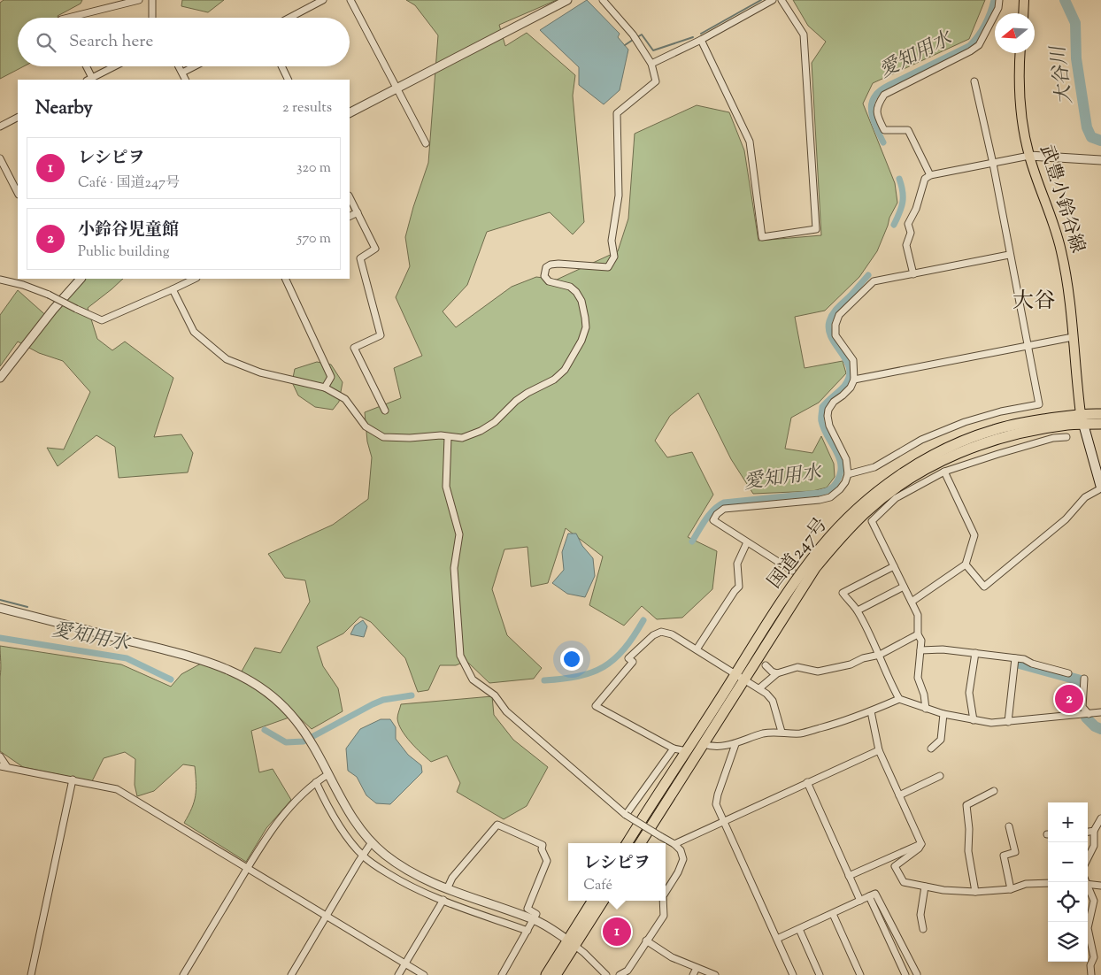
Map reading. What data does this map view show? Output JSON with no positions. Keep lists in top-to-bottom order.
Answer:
{
  "streets": {
    "highway": ["国道247号"],
    "main road": ["武豊小鈴谷線"]
  },
  "crossings": [
    ["武豊小鈴谷線", "国道247号"]
  ],
  "districts": ["大谷"],
  "water": ["愛知用水", "大谷川"],
  "north": "left",
  "page": {
    "search": "Search here",
    "heading": ["Nearby", "2 results"],
    "list": [
      {
        "mark": "1",
        "name": "レシピヲ",
        "note": "Café · 国道247号",
        "value": "320 m"
      },
      {
        "mark": "2",
        "name": "小鈴谷児童館",
        "note": "Public building",
        "value": "570 m"
      }
    ],
    "pins": ["2", "1"],
    "map_buttons": ["+", "−"],
    "popup": ["レシピヲ", "Café"]
  }
}
